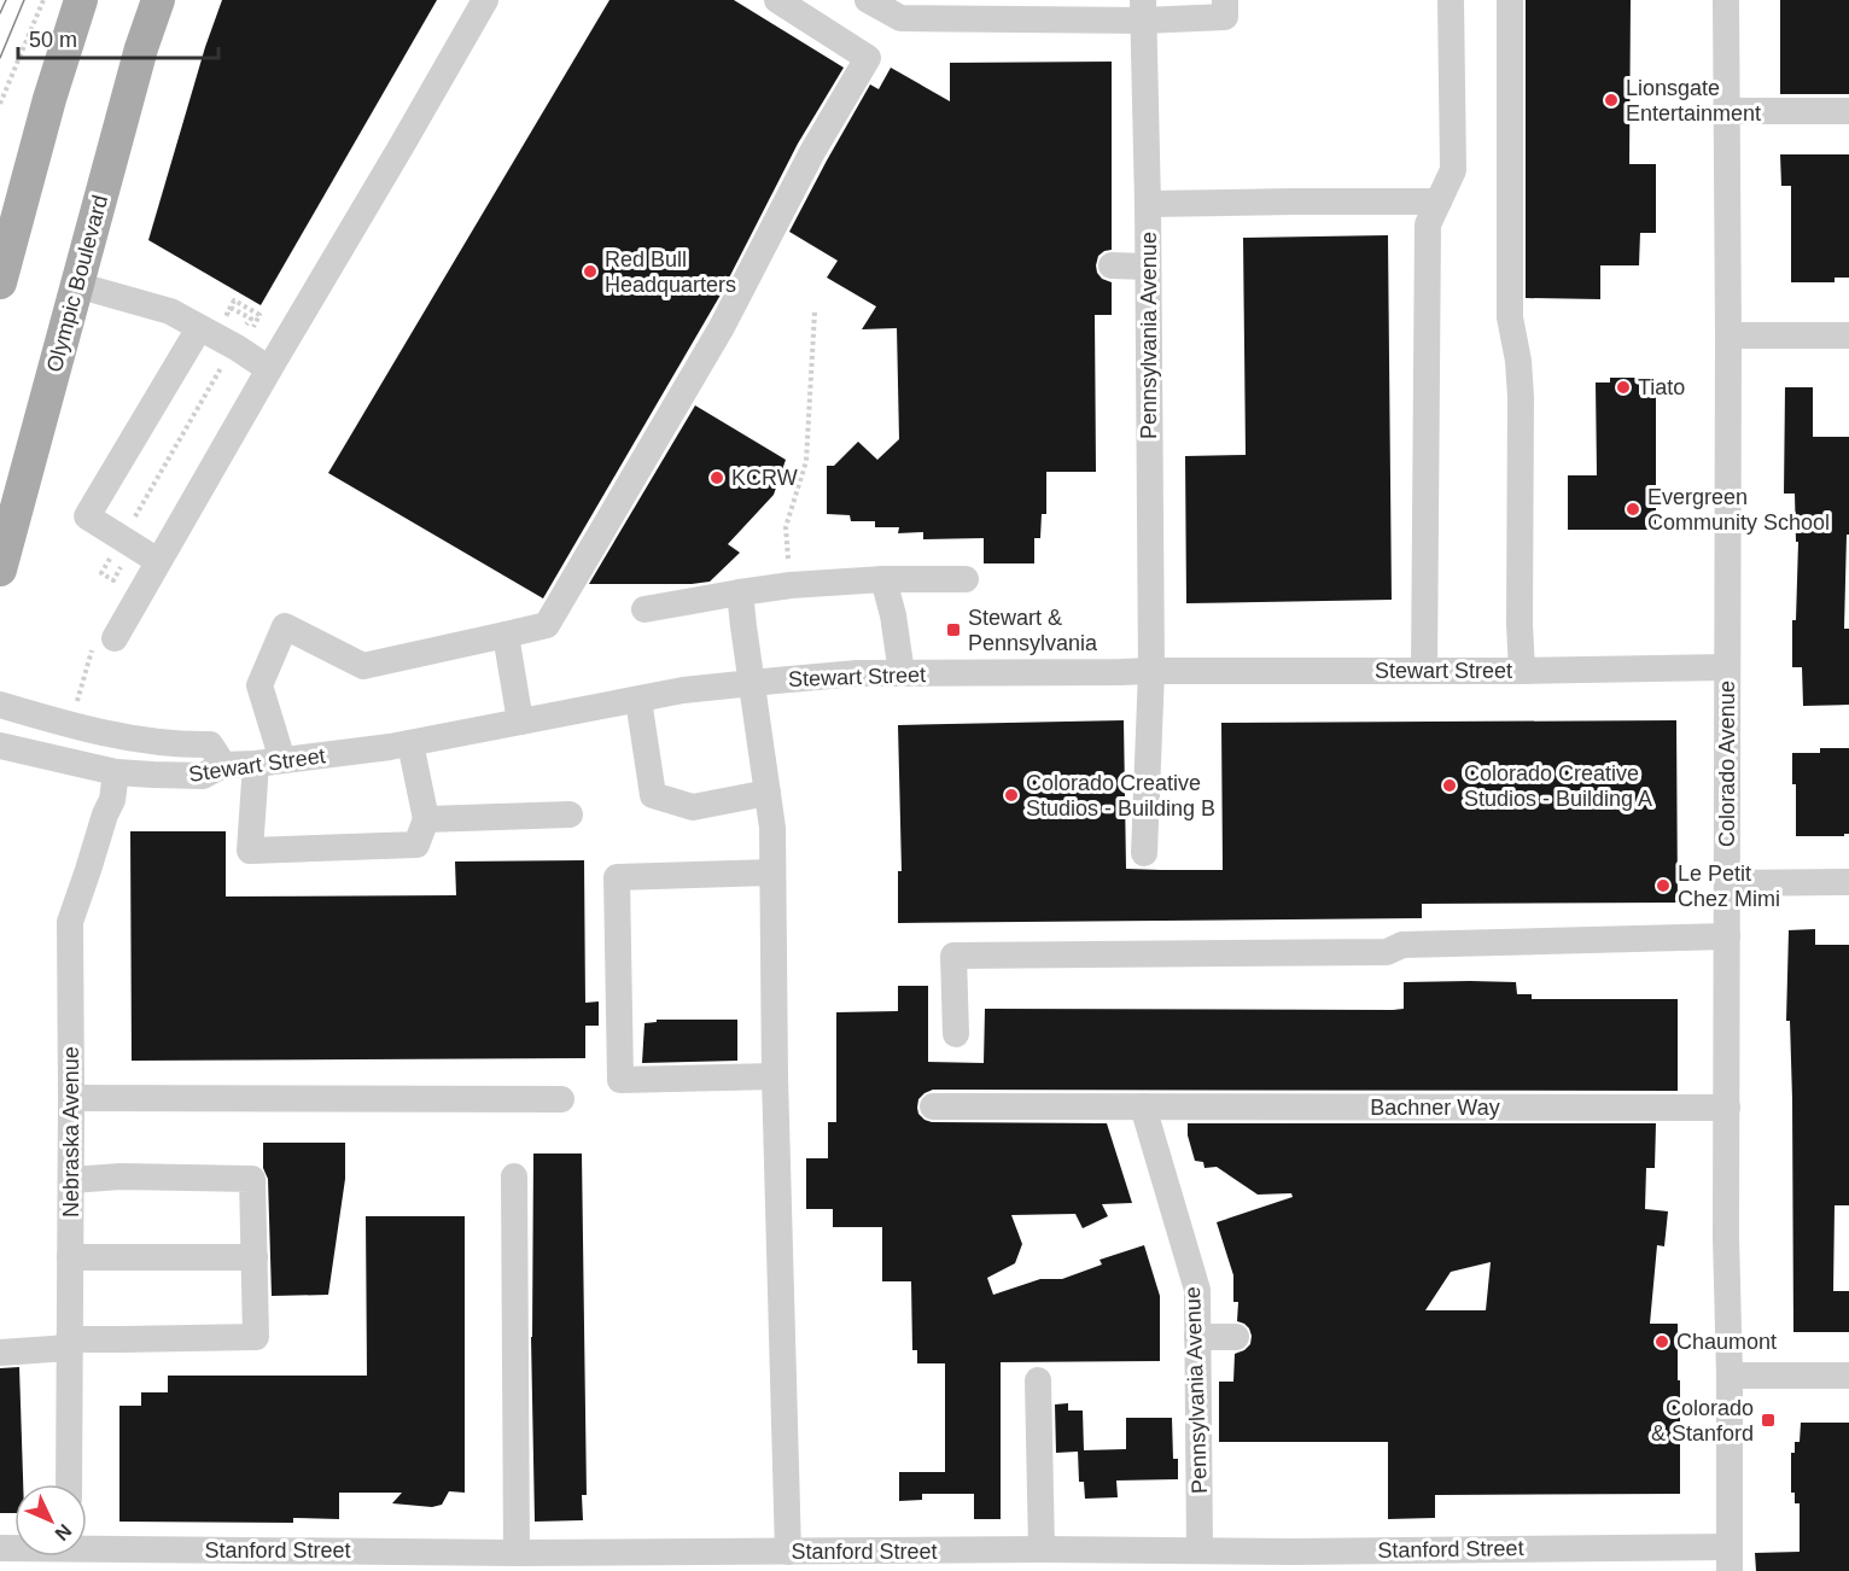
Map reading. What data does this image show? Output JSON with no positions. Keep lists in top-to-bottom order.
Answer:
{
  "streets": {
    "main road": ["Olympic Boulevard"],
    "street": [
      "Pennsylvania Avenue",
      "Stewart Street",
      "Colorado Avenue",
      "Bachner Way",
      "Nebraska Avenue",
      "Stanford Street"
    ]
  },
  "crossings": [
    ["Pennsylvania Avenue", "Stewart Street"],
    ["Pennsylvania Avenue", "Bachner Way"],
    ["Pennsylvania Avenue", "Stanford Street"],
    ["Stewart Street", "Colorado Avenue"],
    ["Stewart Street", "Nebraska Avenue"],
    ["Colorado Avenue", "Bachner Way"],
    ["Colorado Avenue", "Stanford Street"]
  ],
  "places": {
    "other": [
      "Lionsgate Entertainment",
      "Red Bull Headquarters",
      "Tiato",
      "KCRW",
      "Evergreen Community School",
      "Colorado Creative Studios - Building A",
      "Colorado Creative Studios - Building B",
      "Le Petit Chez Mimi",
      "Chaumont"
    ],
    "transit": ["Stewart & Pennsylvania", "Colorado & Stanford"]
  },
  "scale_bar": "50 m",
  "north": "bottom right"
}
